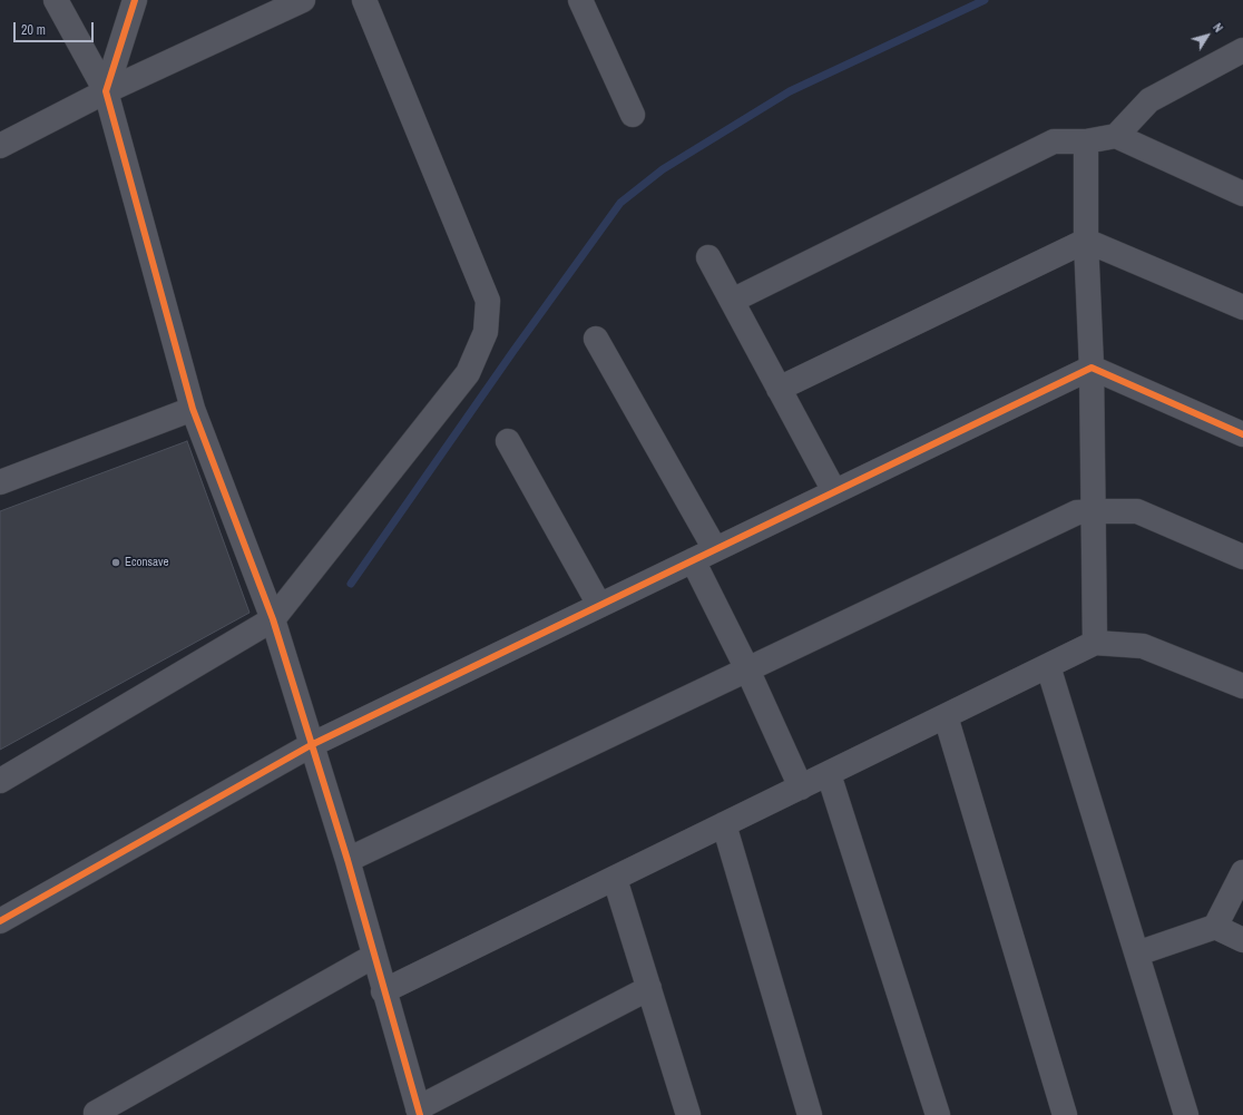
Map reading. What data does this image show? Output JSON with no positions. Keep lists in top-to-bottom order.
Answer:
{
  "places": ["Econsave"],
  "scale_bar": "20 m",
  "north": "top right"
}
